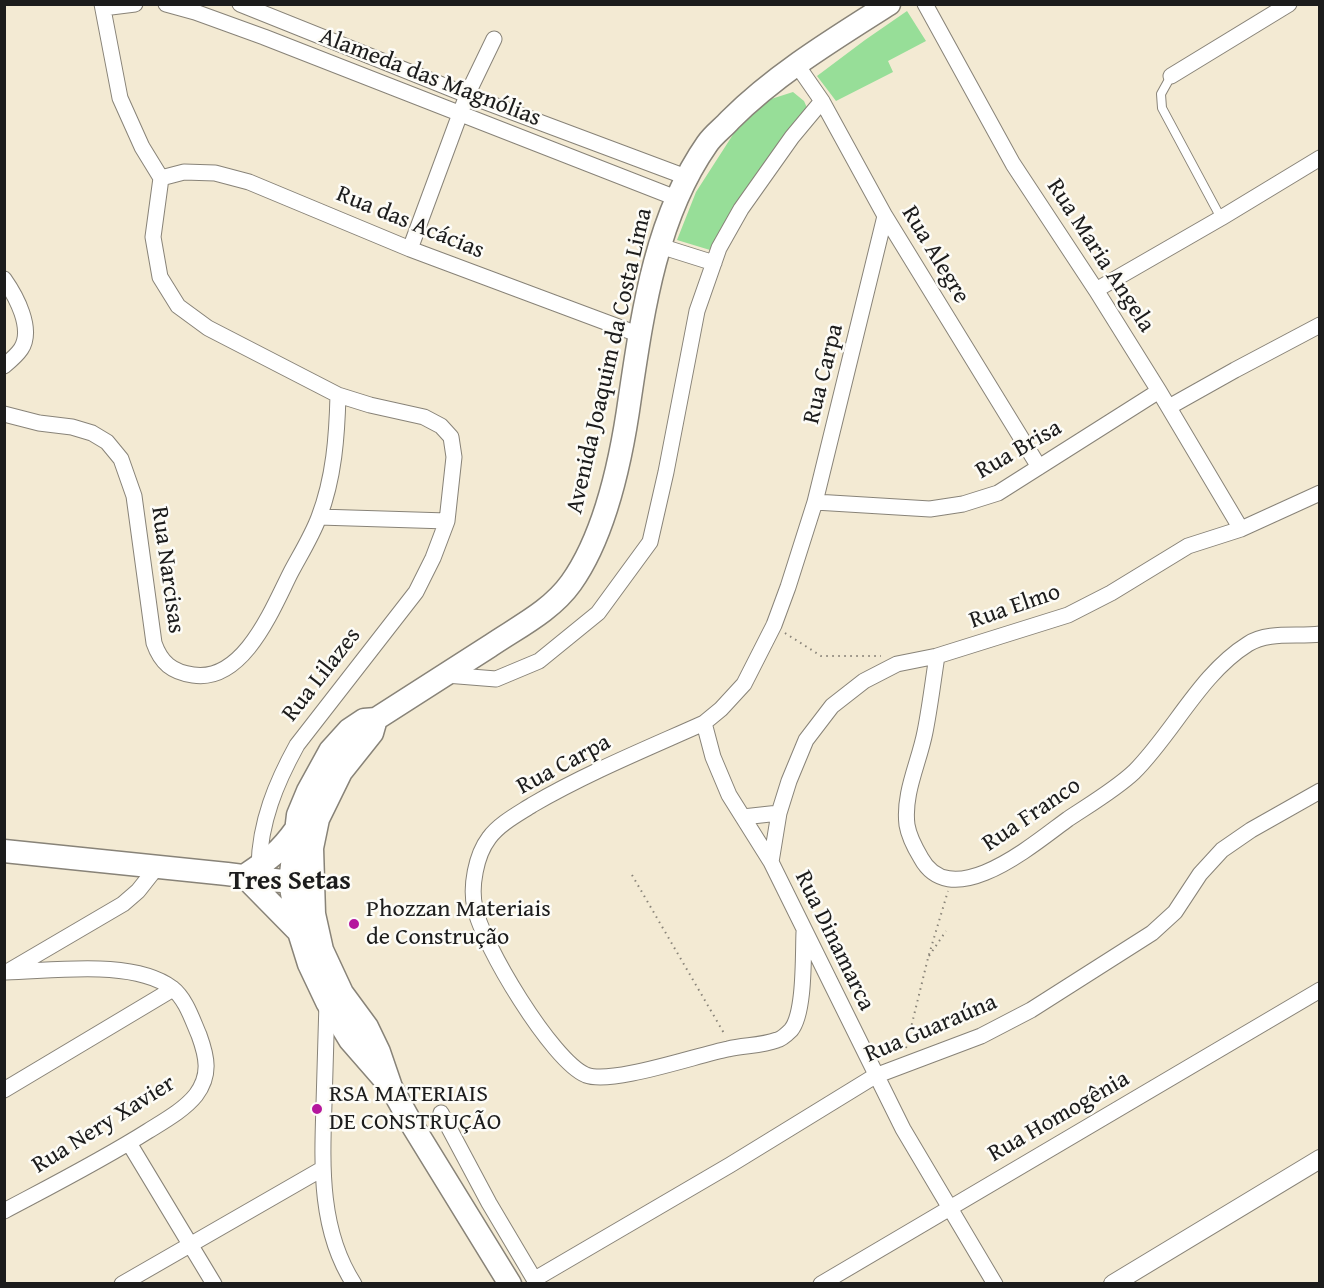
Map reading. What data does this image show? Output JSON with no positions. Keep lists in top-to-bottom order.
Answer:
{
  "streets": {
    "main road": ["Avenida Joaquim da Costa Lima"],
    "street": [
      "Alameda das Magnólias",
      "Rua das Acácias",
      "Rua Alegre",
      "Rua Maria Angela",
      "Rua Carpa",
      "Rua Brisa",
      "Rua Narcisas",
      "Rua Elmo",
      "Rua Lilazes",
      "Rua Franco",
      "Rua Dinamarca",
      "Rua Guaraúna",
      "Rua Homogênia",
      "Rua Nery Xavier"
    ]
  },
  "crossings": [
    ["Alameda das Magnólias", "Avenida Joaquim da Costa Lima"],
    ["Rua das Acácias", "Avenida Joaquim da Costa Lima"],
    ["Rua Alegre", "Avenida Joaquim da Costa Lima"],
    ["Rua Alegre", "Rua Carpa"],
    ["Rua Alegre", "Rua Brisa"],
    ["Rua Maria Angela", "Rua Brisa"],
    ["Rua Maria Angela", "Rua Elmo"],
    ["Rua Carpa", "Rua Brisa"],
    ["Rua Carpa", "Rua Dinamarca"],
    ["Rua Narcisas", "Rua Lilazes"],
    ["Rua Elmo", "Rua Dinamarca"],
    ["Rua Dinamarca", "Rua Guaraúna"],
    ["Rua Dinamarca", "Rua Homogênia"]
  ],
  "districts": ["Tres Setas"],
  "places": ["Phozzan Materiais de Construção", "RSA MATERIAIS DE CONSTRUÇÃO"]
}
